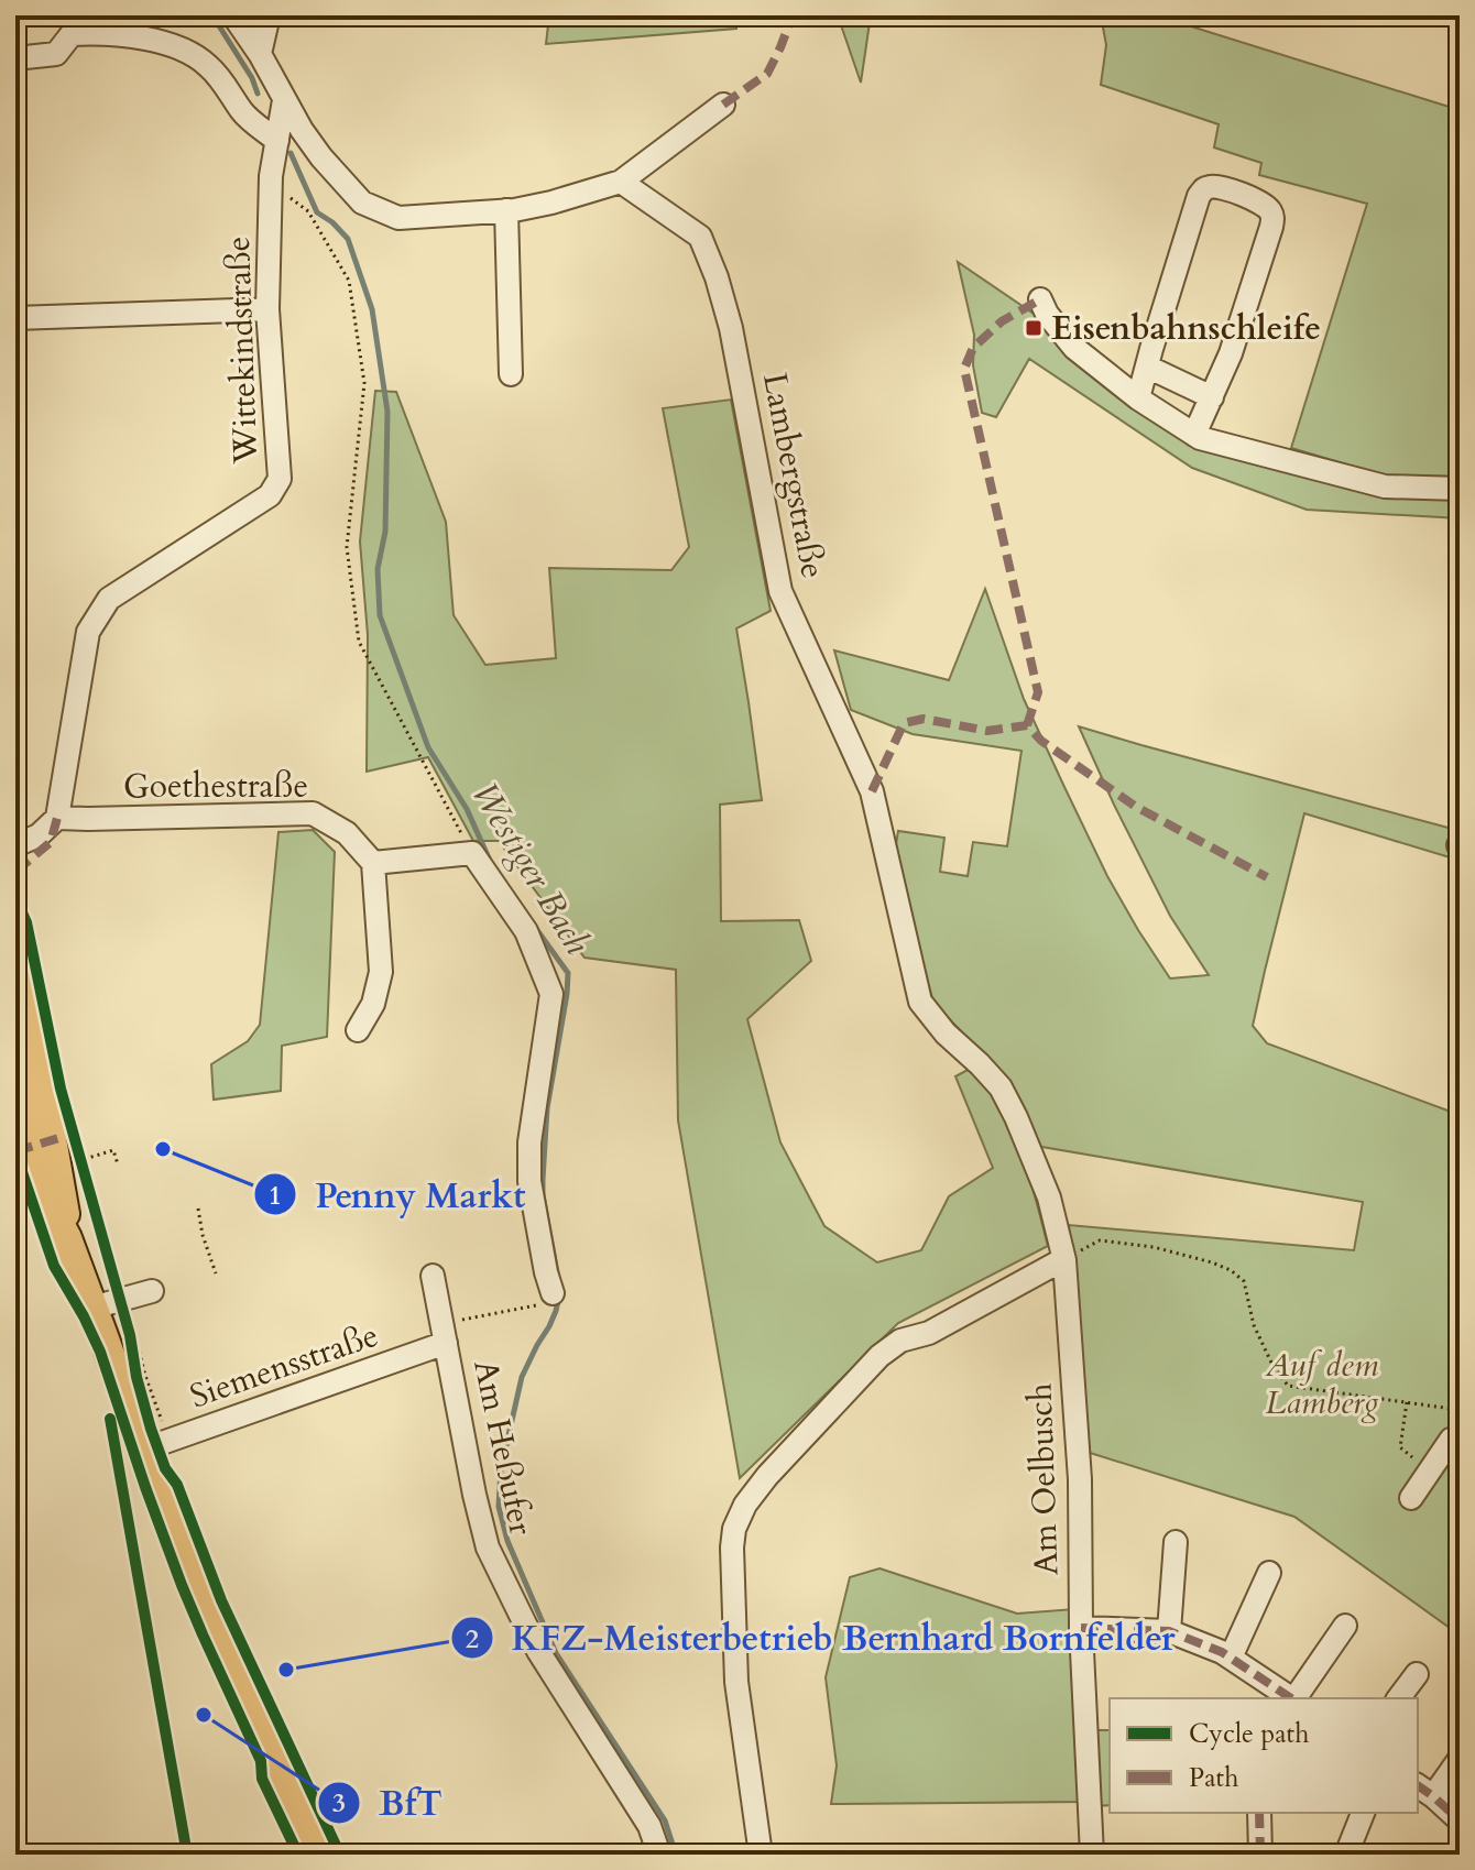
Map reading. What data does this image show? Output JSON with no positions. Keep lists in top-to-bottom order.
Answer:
{
  "streets": {
    "street": [
      "Wittekindstraße",
      "Lambergstraße",
      "Goethestraße",
      "Siemensstraße",
      "Am Heßufer",
      "Am Oelbusch"
    ]
  },
  "crossings": [
    ["Wittekindstraße", "Goethestraße"],
    ["Lambergstraße", "Am Oelbusch"],
    ["Siemensstraße", "Am Heßufer"]
  ],
  "water": ["Westiger Bach"],
  "parks": ["Auf dem Lamberg"],
  "places": {
    "transit": ["Eisenbahnschleife"],
    "other": ["Penny Markt", "KFZ-Meisterbetrieb Bernhard Bornfelder", "BfT"]
  },
  "legend": ["Cycle path", "Path"]
}
